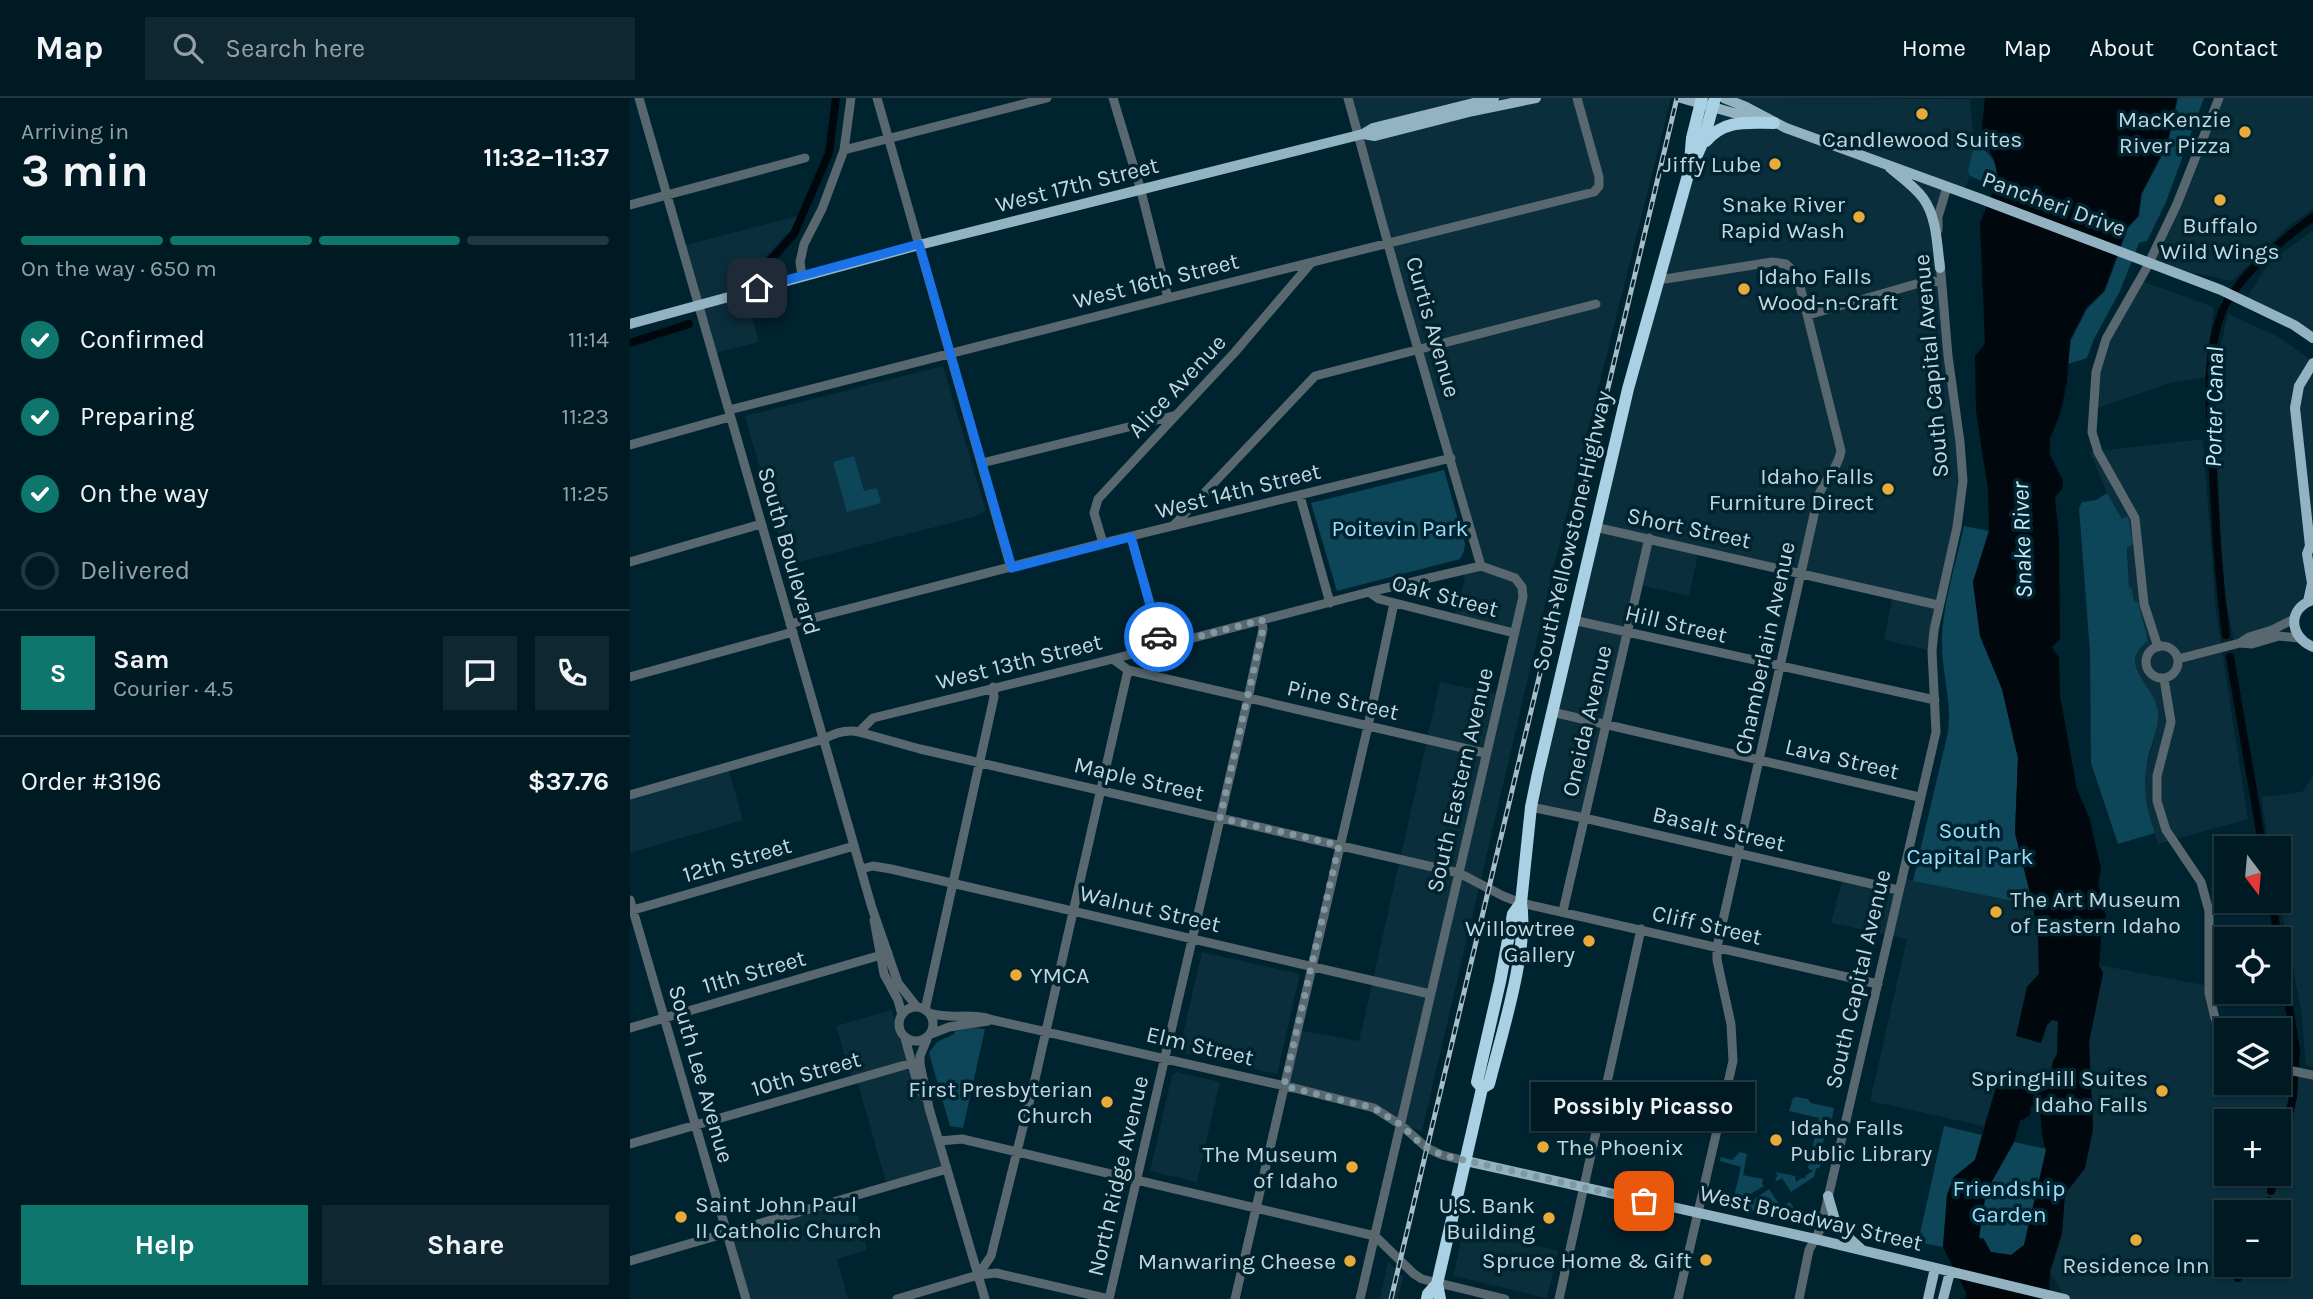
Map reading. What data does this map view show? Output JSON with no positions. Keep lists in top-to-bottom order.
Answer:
{
  "streets": {
    "highway": ["South Yellowstone Highway"],
    "main road": ["West 17th Street", "Pancheri Drive", "West Broadway Street"],
    "street": [
      "West 16th Street",
      "Curtis Avenue",
      "South Capital Avenue",
      "Alice Avenue",
      "West 14th Street",
      "Short Street",
      "South Boulevard",
      "Oak Street",
      "Hill Street",
      "Chamberlain Avenue",
      "West 13th Street",
      "Pine Street",
      "Oneida Avenue",
      "Lava Street",
      "Maple Street",
      "South Eastern Avenue",
      "Basalt Street",
      "12th Street",
      "Walnut Street",
      "Cliff Street",
      "11th Street",
      "Elm Street",
      "South Lee Avenue",
      "10th Street",
      "North Ridge Avenue"
    ]
  },
  "crossings": [
    ["West 17th Street", "Curtis Avenue"],
    ["West 17th Street", "South Boulevard"],
    ["Pancheri Drive", "South Capital Avenue"],
    ["Pancheri Drive", "South Yellowstone Highway"],
    ["West 16th Street", "Curtis Avenue"],
    ["West 16th Street", "Alice Avenue"],
    ["West 16th Street", "South Boulevard"],
    ["Curtis Avenue", "West 14th Street"],
    ["Curtis Avenue", "West 13th Street"],
    ["Curtis Avenue", "South Eastern Avenue"],
    ["South Capital Avenue", "Short Street"],
    ["South Capital Avenue", "Hill Street"],
    ["South Capital Avenue", "Lava Street"],
    ["South Capital Avenue", "Basalt Street"],
    ["South Capital Avenue", "Cliff Street"],
    ["South Capital Avenue", "West Broadway Street"],
    ["Alice Avenue", "West 14th Street"],
    ["West 14th Street", "South Boulevard"],
    ["Short Street", "South Yellowstone Highway"],
    ["Short Street", "Chamberlain Avenue"],
    ["Short Street", "Oneida Avenue"],
    ["South Yellowstone Highway", "Hill Street"],
    ["South Yellowstone Highway", "Chamberlain Avenue"],
    ["South Yellowstone Highway", "Lava Street"],
    ["South Yellowstone Highway", "Maple Street"],
    ["South Yellowstone Highway", "Basalt Street"],
    ["South Yellowstone Highway", "Cliff Street"],
    ["South Yellowstone Highway", "Elm Street"],
    ["South Yellowstone Highway", "West Broadway Street"],
    ["South Boulevard", "West 13th Street"],
    ["South Boulevard", "12th Street"],
    ["South Boulevard", "Walnut Street"],
    ["South Boulevard", "11th Street"],
    ["South Boulevard", "Elm Street"],
    ["Oak Street", "West 13th Street"],
    ["Oak Street", "South Eastern Avenue"],
    ["Hill Street", "Chamberlain Avenue"],
    ["Hill Street", "Oneida Avenue"],
    ["Chamberlain Avenue", "Lava Street"],
    ["Chamberlain Avenue", "Basalt Street"],
    ["Chamberlain Avenue", "Cliff Street"],
    ["Chamberlain Avenue", "West Broadway Street"],
    ["West 13th Street", "Pine Street"],
    ["West 13th Street", "Maple Street"],
    ["West 13th Street", "South Eastern Avenue"],
    ["West 13th Street", "North Ridge Avenue"],
    ["Pine Street", "South Eastern Avenue"],
    ["Pine Street", "North Ridge Avenue"],
    ["Oneida Avenue", "Lava Street"],
    ["Oneida Avenue", "Basalt Street"],
    ["Oneida Avenue", "Cliff Street"],
    ["Maple Street", "South Eastern Avenue"],
    ["Maple Street", "Cliff Street"],
    ["Maple Street", "North Ridge Avenue"],
    ["South Eastern Avenue", "Walnut Street"],
    ["South Eastern Avenue", "Elm Street"],
    ["12th Street", "South Lee Avenue"],
    ["Walnut Street", "North Ridge Avenue"],
    ["11th Street", "South Lee Avenue"],
    ["Elm Street", "North Ridge Avenue"],
    ["Elm Street", "West Broadway Street"],
    ["South Lee Avenue", "10th Street"]
  ],
  "water": ["Porter Canal", "Snake River"],
  "parks": ["Poitevin Park", "South Capital Park", "Friendship Garden"],
  "places": [
    "Candlewood Suites",
    "MacKenzie River Pizza",
    "Jiffy Lube",
    "Buffalo Wild Wings",
    "Snake River Rapid Wash",
    "Idaho Falls Wood-n-Craft",
    "Idaho Falls Furniture Direct",
    "The Art Museum of Eastern Idaho",
    "Willowtree Gallery",
    "YMCA",
    "SpringHill Suites Idaho Falls",
    "First Presbyterian Church",
    "Idaho Falls Public Library",
    "The Phoenix",
    "The Museum of Idaho",
    "Possibly Picasso",
    "Saint John Paul II Catholic Church",
    "U.S. Bank Building",
    "Residence Inn",
    "Spruce Home & Gift",
    "Manwaring Cheese"
  ],
  "north": "bottom",
  "page": {
    "header": "Map",
    "search": "Search here",
    "nav": [
      "Home",
      "Map",
      "About",
      "Contact"
    ],
    "heading": ["3 min", "Arriving in", "11:32–11:37"],
    "panel": [
      "Sam",
      "Courier · 4.5",
      "Order #3196",
      "$37.76"
    ],
    "bar": "On the way · 650 m",
    "list": [
      ["Confirmed", "11:14"],
      ["Preparing", "11:23"],
      ["On the way", "11:25"],
      "Delivered"
    ],
    "round": "S",
    "map_buttons": ["+", "−"],
    "bubble": "Possibly Picasso",
    "buttons": ["Help", "Share"]
  }
}
